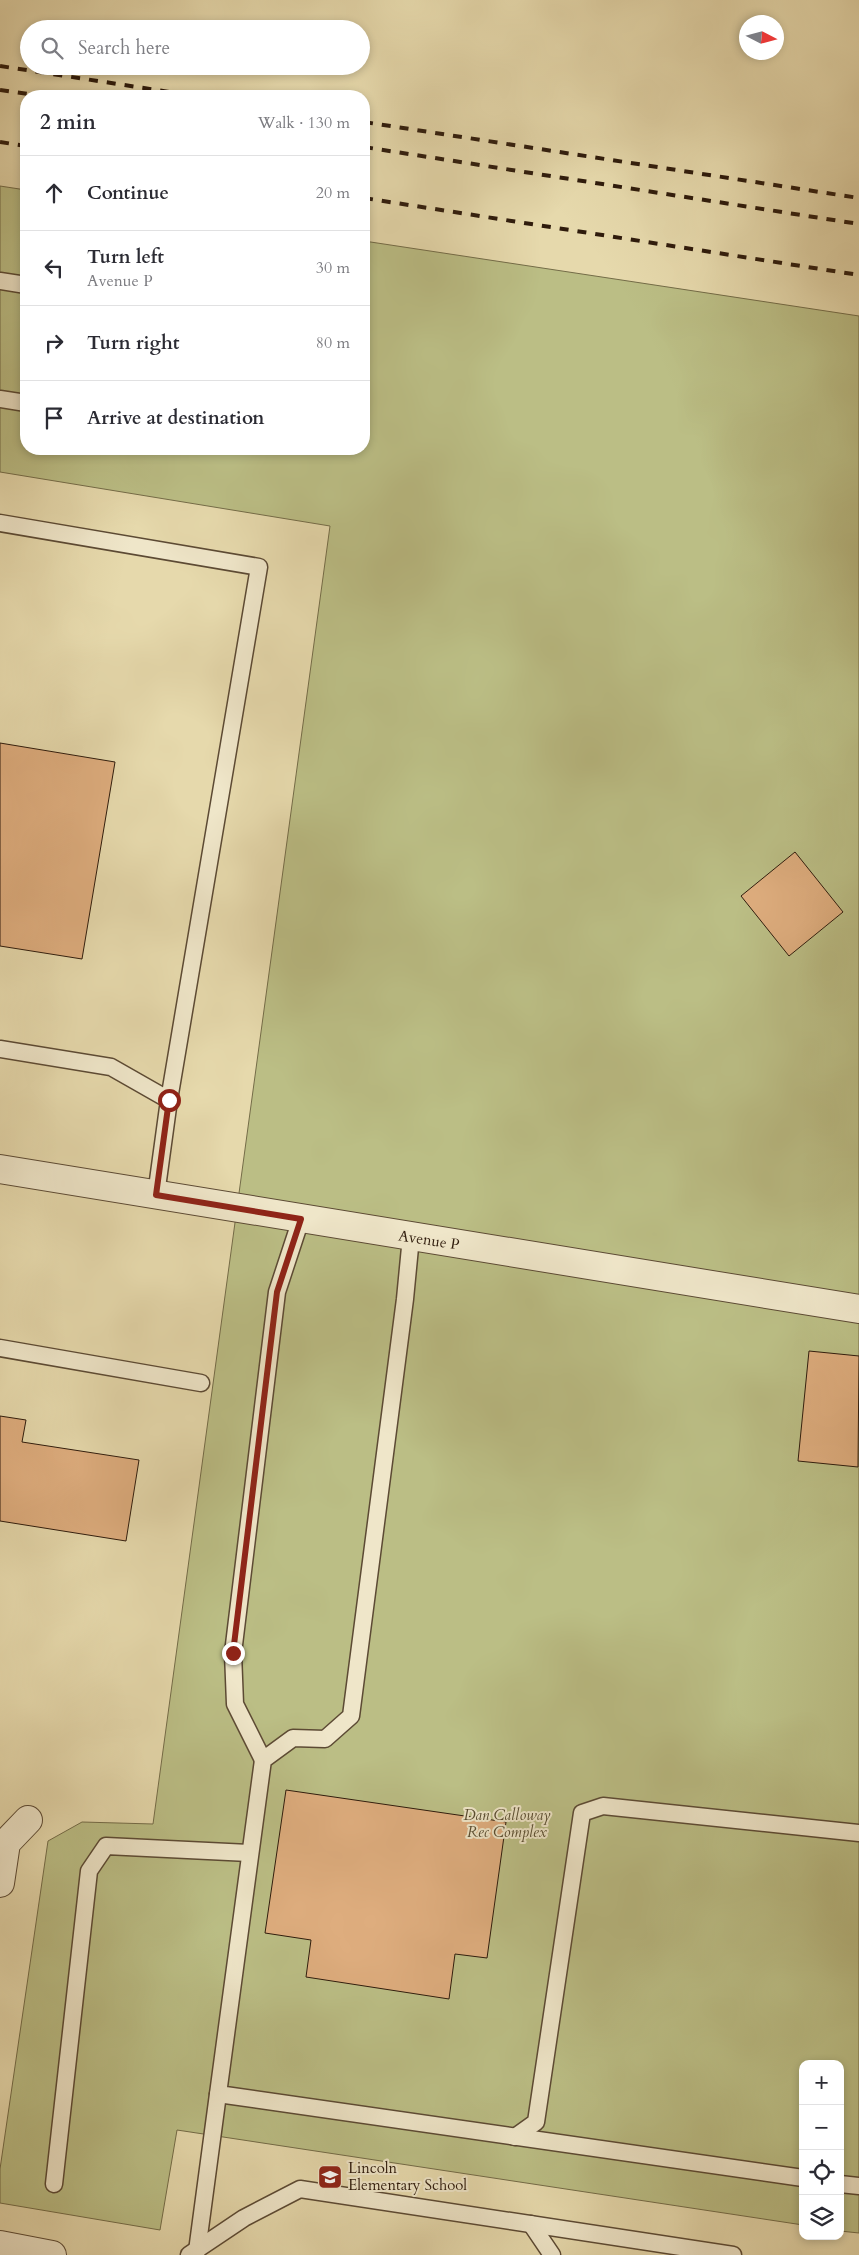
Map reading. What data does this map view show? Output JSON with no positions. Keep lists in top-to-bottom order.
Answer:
{
  "streets": {
    "street": ["Avenue P"]
  },
  "parks": ["Dan Calloway Rec Complex"],
  "places": {
    "school or university": ["Lincoln Elementary School"]
  },
  "north": "right",
  "page": {
    "search": "Search here",
    "heading": ["2 min", "Walk · 130 m"],
    "list": [
      ["Continue", "20 m"],
      ["Turn left", "Avenue P", "30 m"],
      ["Turn right", "80 m"],
      "Arrive at destination"
    ],
    "map_buttons": ["+", "−"]
  }
}
